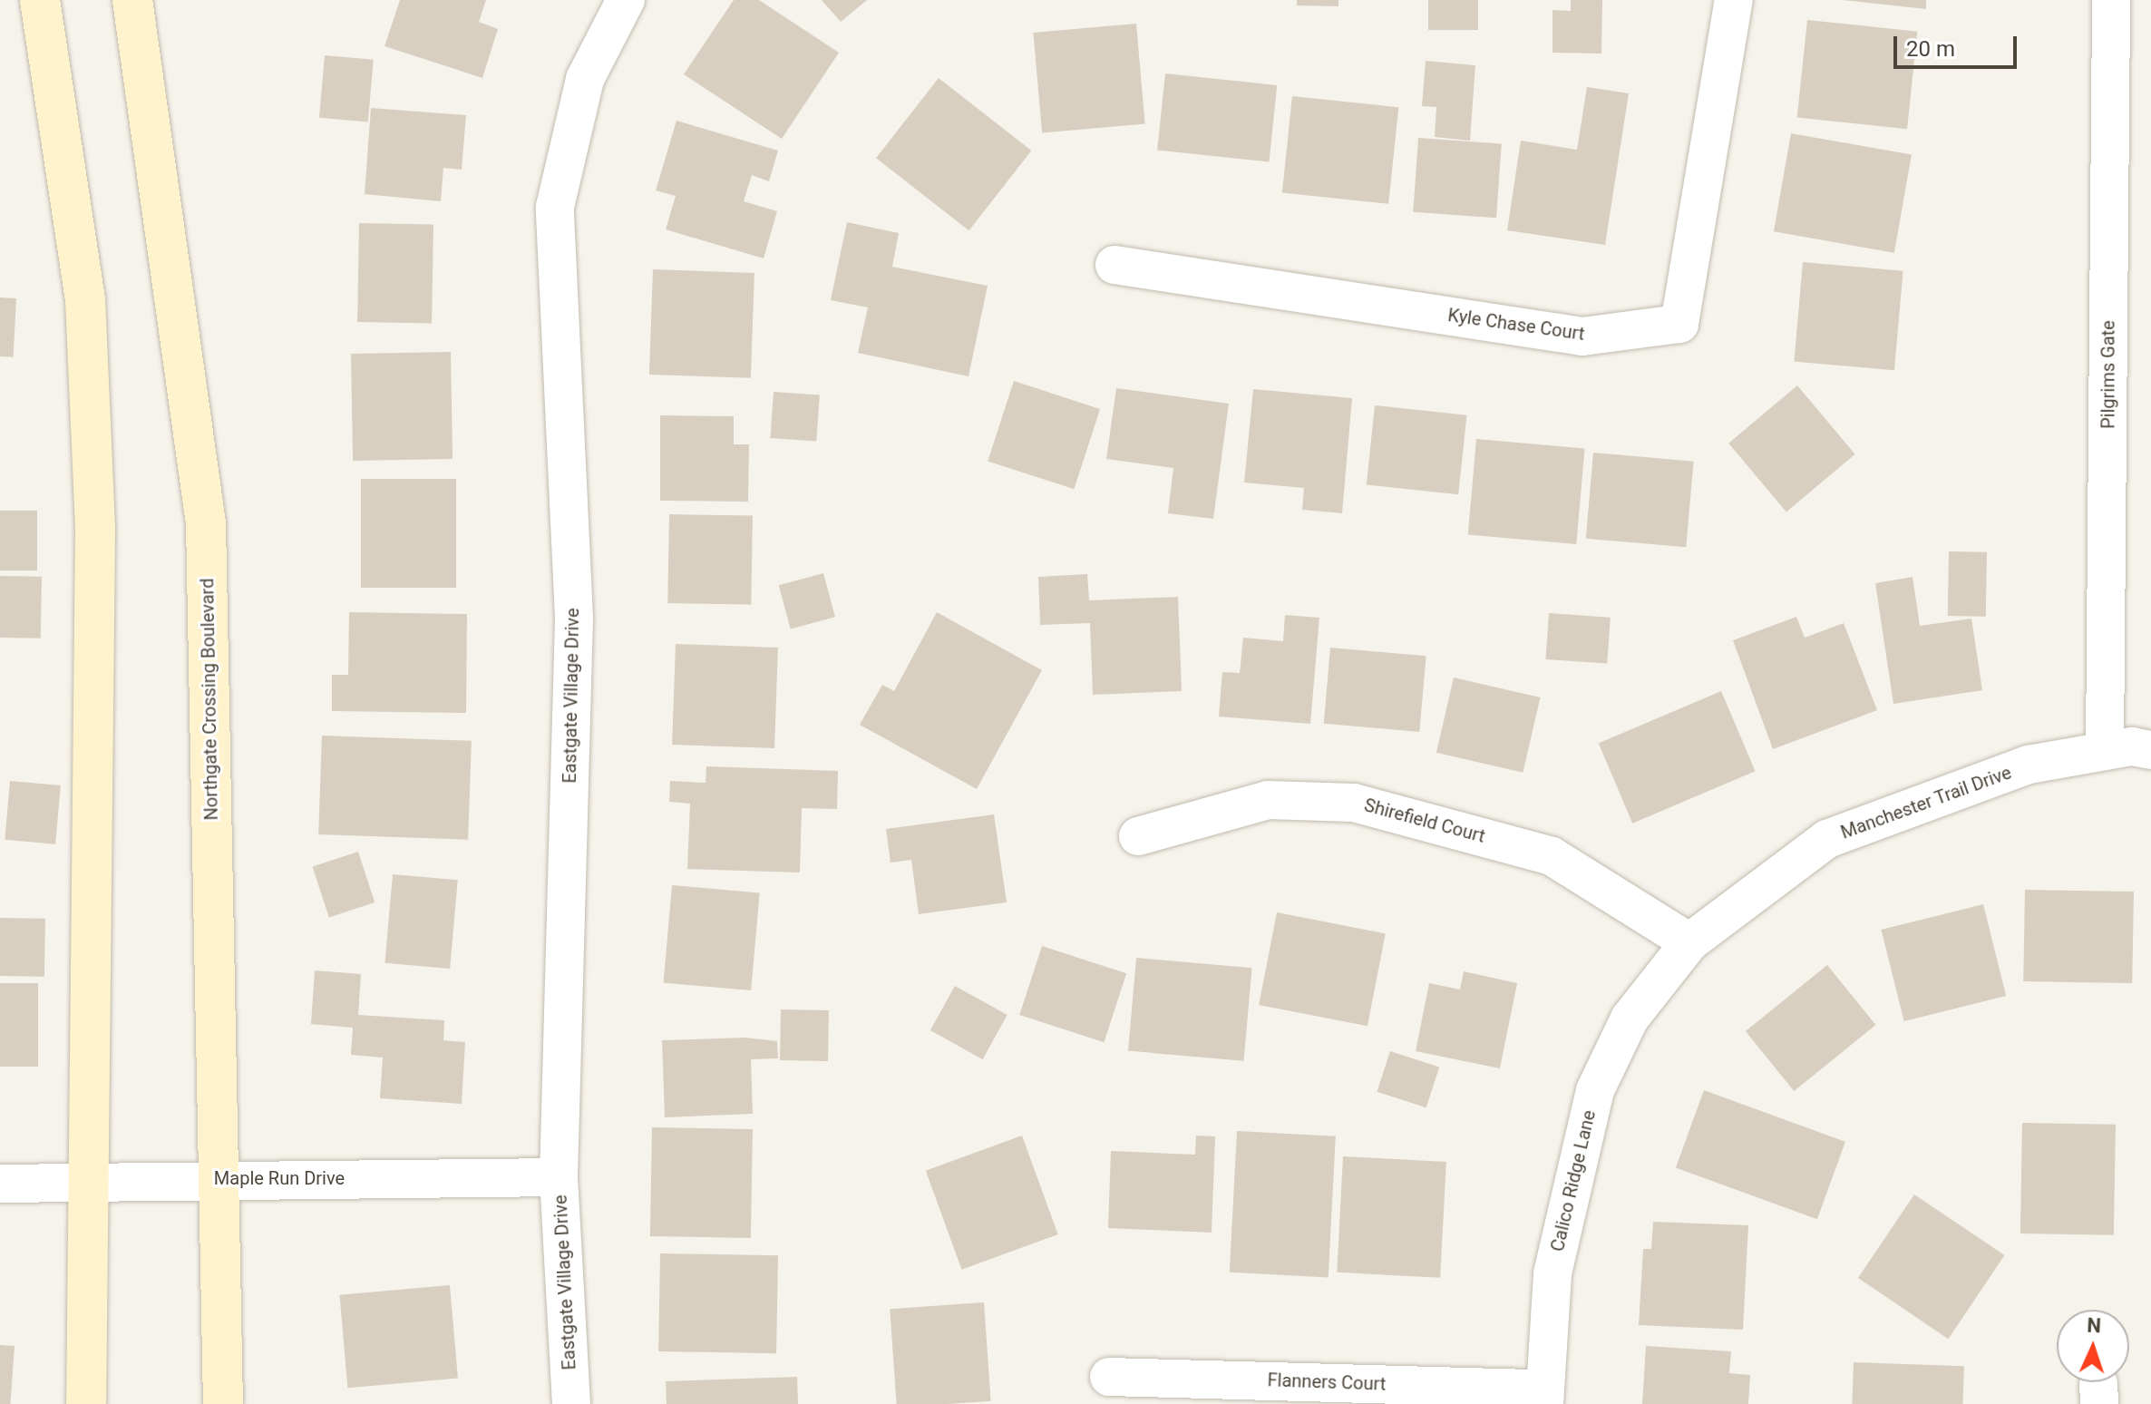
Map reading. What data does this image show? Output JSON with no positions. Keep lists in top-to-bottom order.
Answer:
{
  "streets": {
    "main road": ["Northgate Crossing Boulevard"],
    "street": [
      "Kyle Chase Court",
      "Pilgrims Gate",
      "Eastgate Village Drive",
      "Manchester Trail Drive",
      "Shirefield Court",
      "Maple Run Drive",
      "Calico Ridge Lane",
      "Flanners Court"
    ]
  },
  "crossings": [
    ["Pilgrims Gate", "Manchester Trail Drive"],
    ["Eastgate Village Drive", "Maple Run Drive"],
    ["Northgate Crossing Boulevard", "Maple Run Drive"],
    ["Manchester Trail Drive", "Shirefield Court"],
    ["Manchester Trail Drive", "Calico Ridge Lane"],
    ["Shirefield Court", "Calico Ridge Lane"],
    ["Calico Ridge Lane", "Flanners Court"]
  ],
  "scale_bar": "20 m",
  "north": "top"
}
